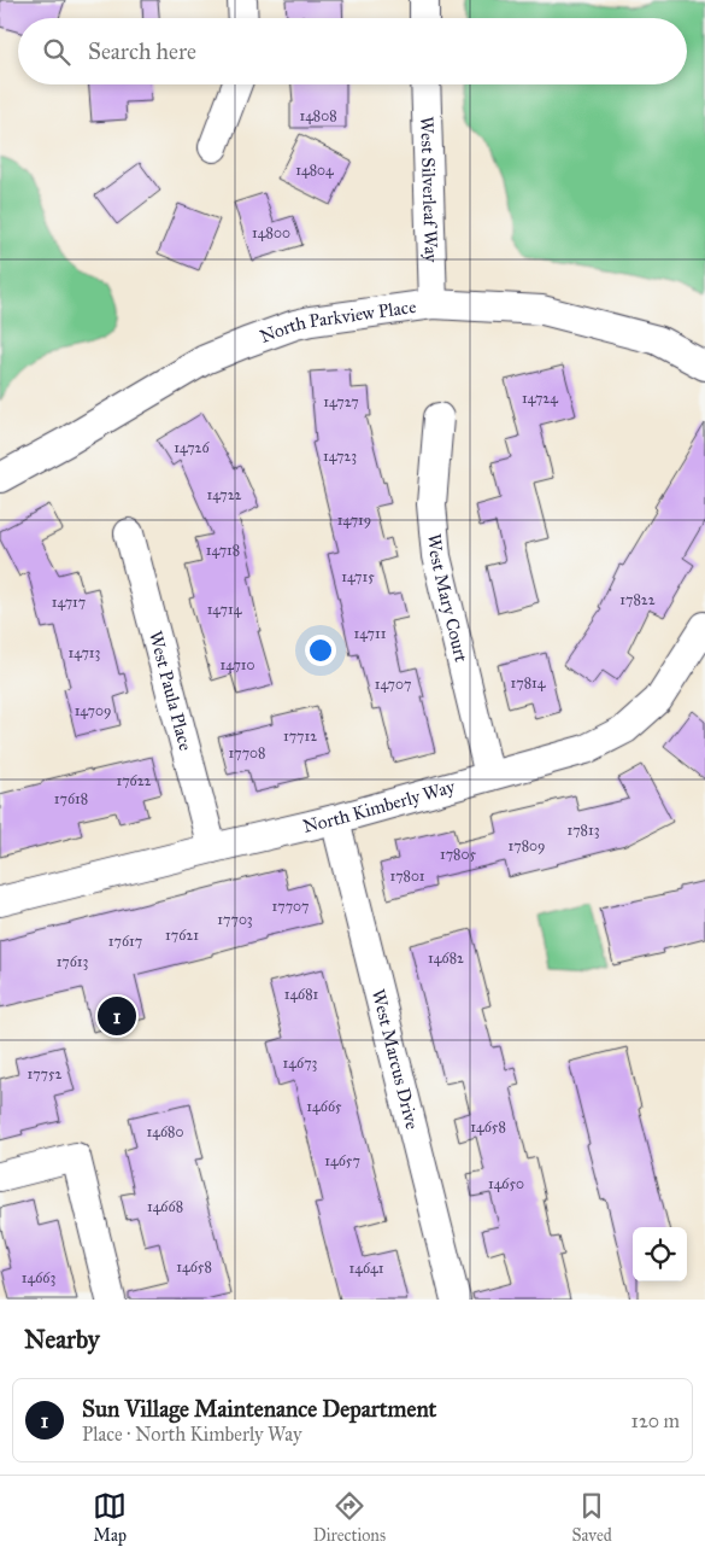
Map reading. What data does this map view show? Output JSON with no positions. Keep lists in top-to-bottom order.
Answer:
{
  "streets": {
    "street": [
      "West Silverleaf Way",
      "North Parkview Place",
      "West Mary Court",
      "West Paula Place",
      "North Kimberly Way",
      "West Marcus Drive"
    ]
  },
  "crossings": [
    ["West Silverleaf Way", "North Parkview Place"],
    ["West Mary Court", "North Kimberly Way"],
    ["West Paula Place", "North Kimberly Way"],
    ["North Kimberly Way", "West Marcus Drive"]
  ],
  "house_numbers": [
    "14808",
    "14804",
    "14800",
    "14724",
    "14727",
    "14726",
    "14723",
    "14722",
    "14719",
    "14718",
    "14715",
    "17822",
    "14717",
    "14714",
    "14711",
    "14713",
    "14710",
    "17814",
    "14707",
    "14709",
    "17712",
    "17708",
    "17622",
    "17618",
    "17813",
    "17809",
    "17805",
    "17801",
    "17707",
    "17703",
    "17621",
    "17617",
    "14682",
    "17613",
    "14681",
    "14673",
    "17752",
    "14665",
    "14658",
    "14680",
    "14657",
    "14650",
    "14668",
    "14658",
    "14641",
    "14663"
  ],
  "page": {
    "search": "Search here",
    "pins": "1",
    "heading": "Nearby",
    "list": [
      {
        "mark": "1",
        "name": "Sun Village Maintenance Department",
        "note": "Place · North Kimberly Way",
        "value": "120 m"
      }
    ],
    "nav": ["Map", "Directions", "Saved"]
  }
}
